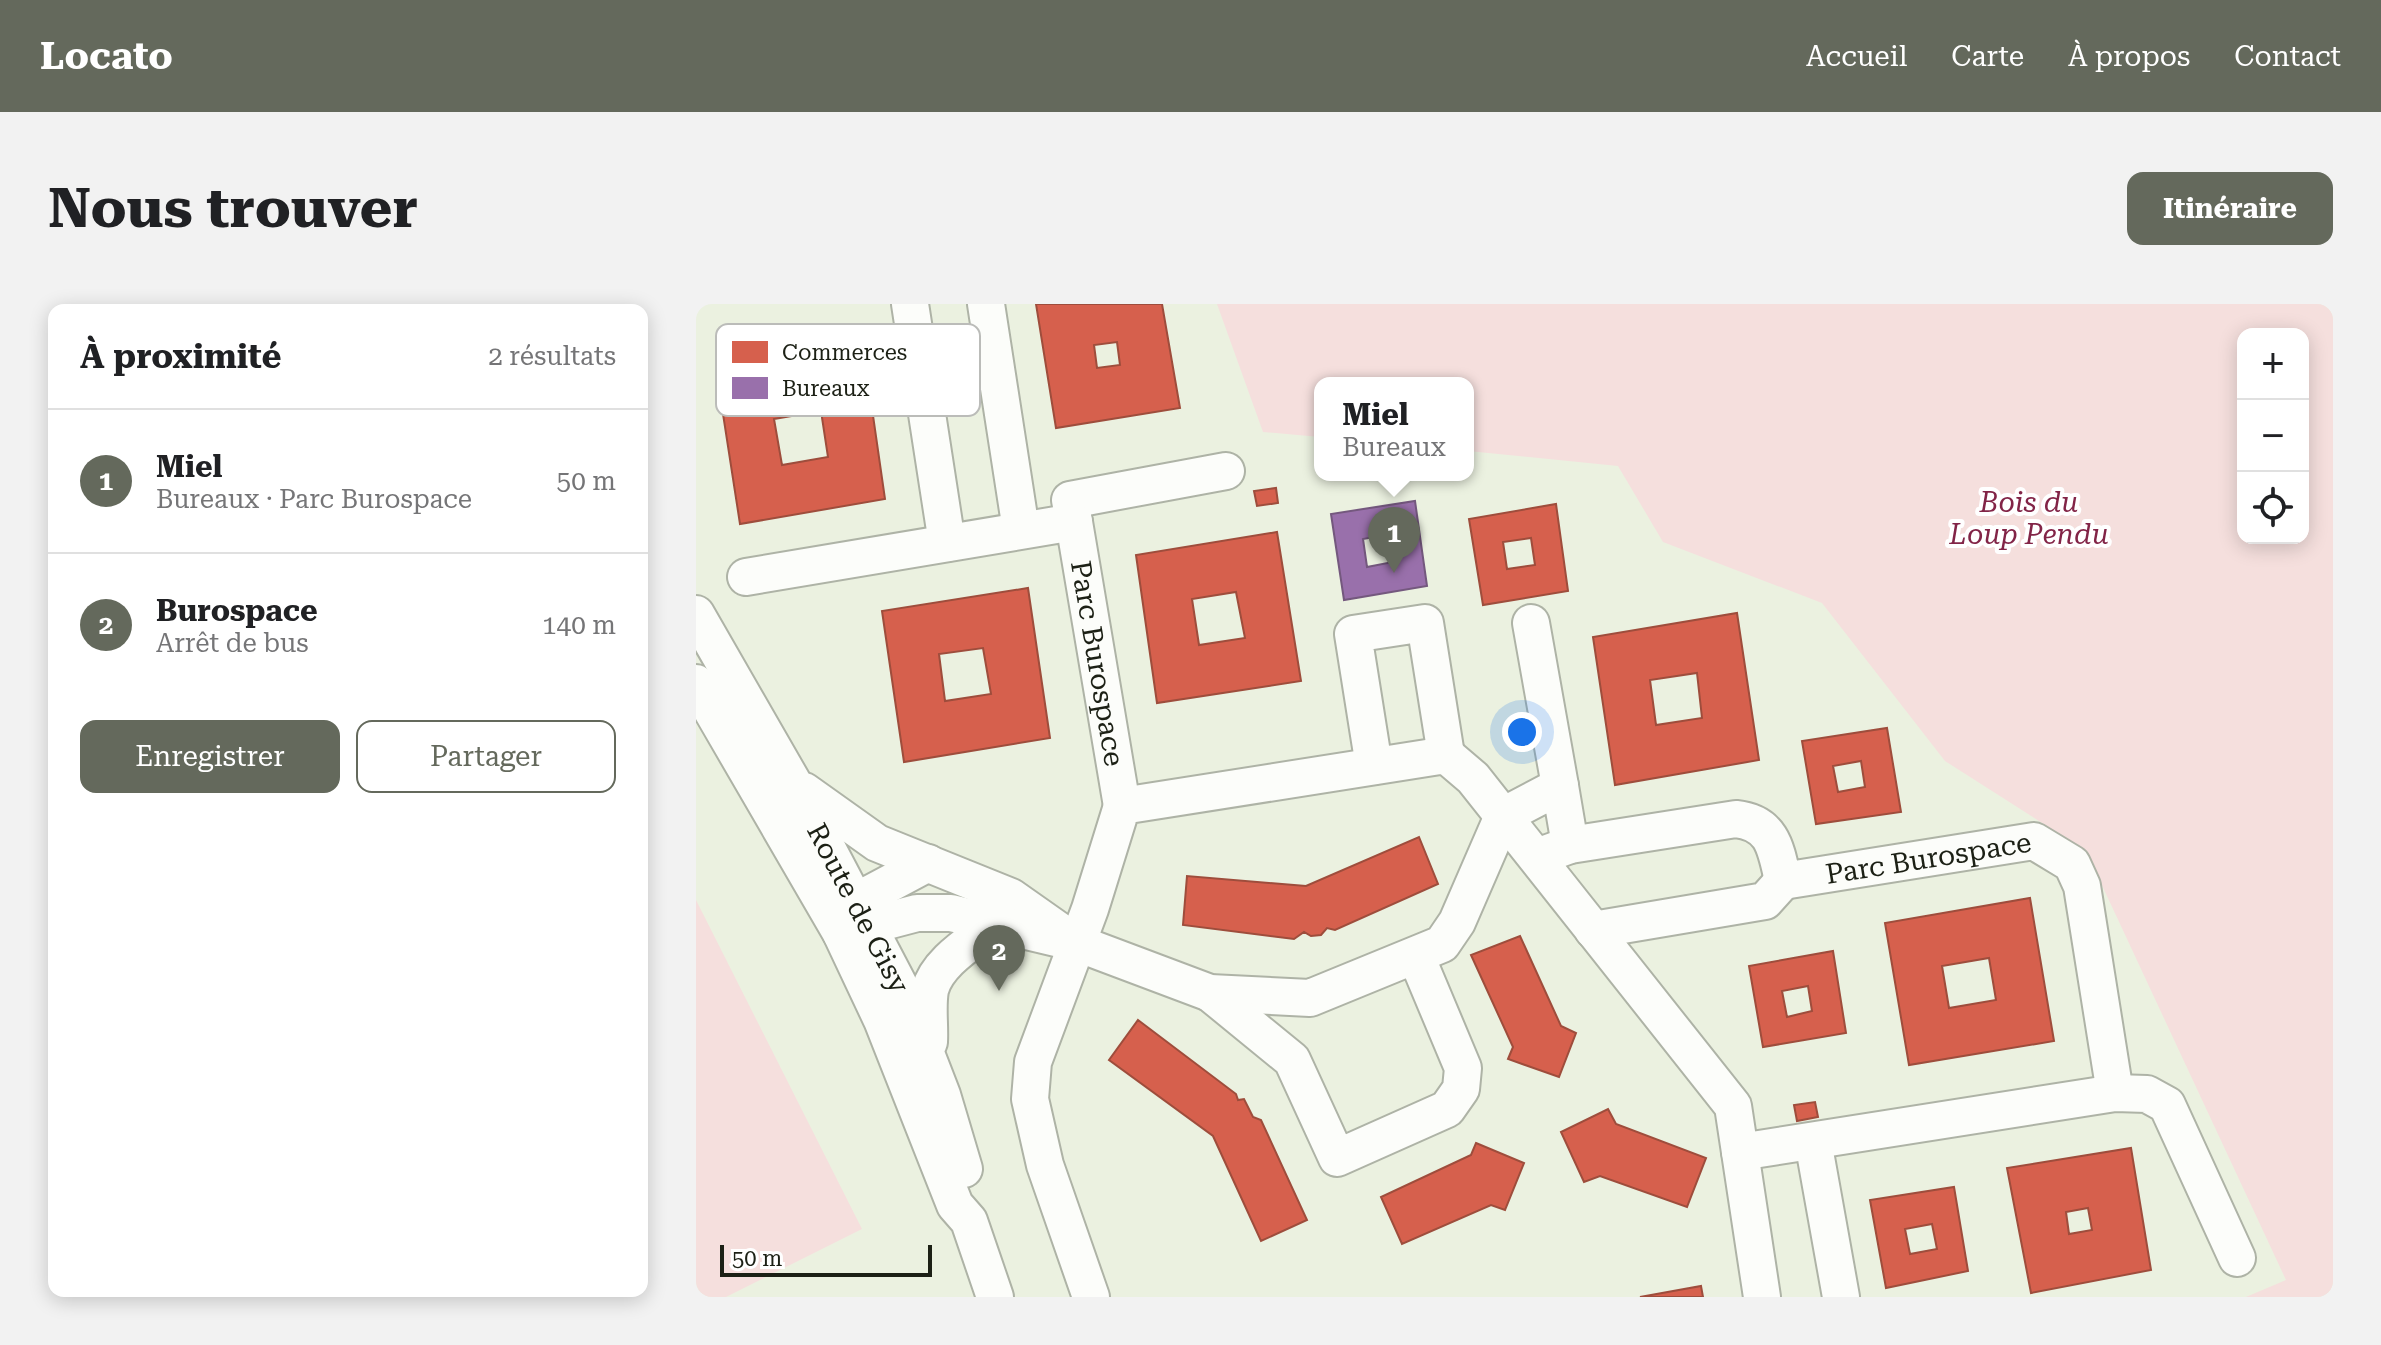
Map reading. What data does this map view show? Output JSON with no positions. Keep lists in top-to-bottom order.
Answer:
{
  "streets": {
    "street": ["Parc Burospace", "Route de Gisy"]
  },
  "parks": ["Bois du Loup Pendu"],
  "legend": ["Commerces", "Bureaux"],
  "scale_bar": "50 m",
  "page": {
    "header": "Locato",
    "nav": [
      "Accueil",
      "Carte",
      "À propos",
      "Contact"
    ],
    "buttons": [
      "Itinéraire",
      ["Enregistrer", "Partager"]
    ],
    "title": "Nous trouver",
    "heading": ["À proximité", "2 résultats"],
    "map_buttons": ["+", "−"],
    "popup": ["Miel", "Bureaux"],
    "list": [
      {
        "mark": "1",
        "name": "Miel",
        "note": "Bureaux · Parc Burospace",
        "value": "50 m"
      },
      {
        "mark": "2",
        "name": "Burospace",
        "note": "Arrêt de bus",
        "value": "140 m"
      }
    ],
    "pins": ["1", "2"],
    "scale": "50 m"
  }
}
